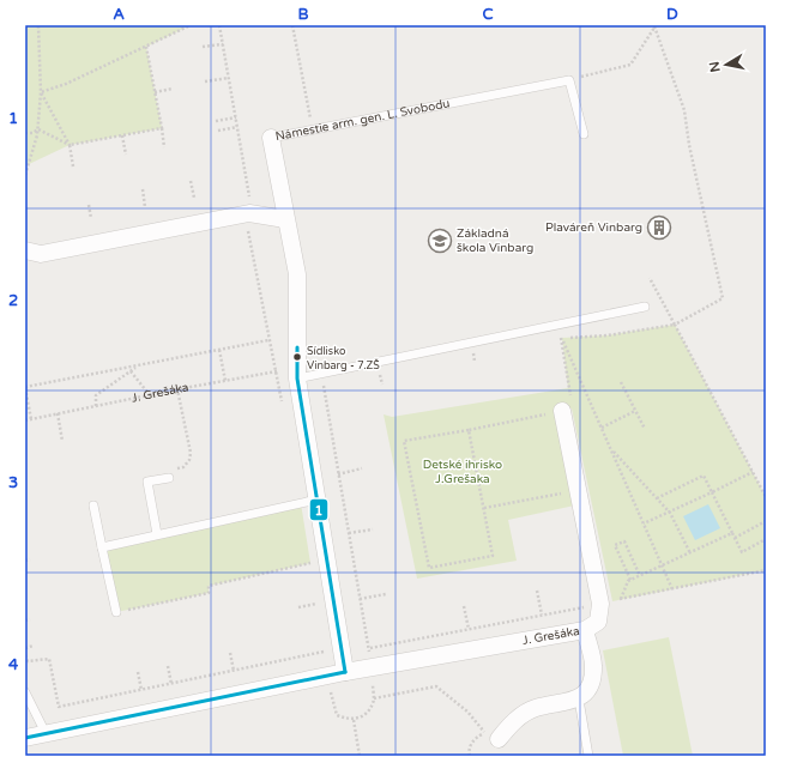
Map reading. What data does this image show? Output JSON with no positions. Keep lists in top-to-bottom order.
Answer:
{
  "streets": {
    "street": ["Námestie arm. gen. L. Svobodu", "J. Grešáka"]
  },
  "parks": ["Detské ihrisko J.Grešaka"],
  "places": {
    "building": ["Plaváreň Vinbarg"],
    "school or university": ["Základná škola Vinbarg"],
    "other": ["Sídlisko Vinbarg - 7.ZŠ"]
  },
  "lines": ["transit line 1"],
  "north": "left",
  "grid": {
    "columns": [
      "A",
      "B",
      "C",
      "D"
    ],
    "rows": [
      "1",
      "2",
      "3",
      "4"
    ]
  }
}
